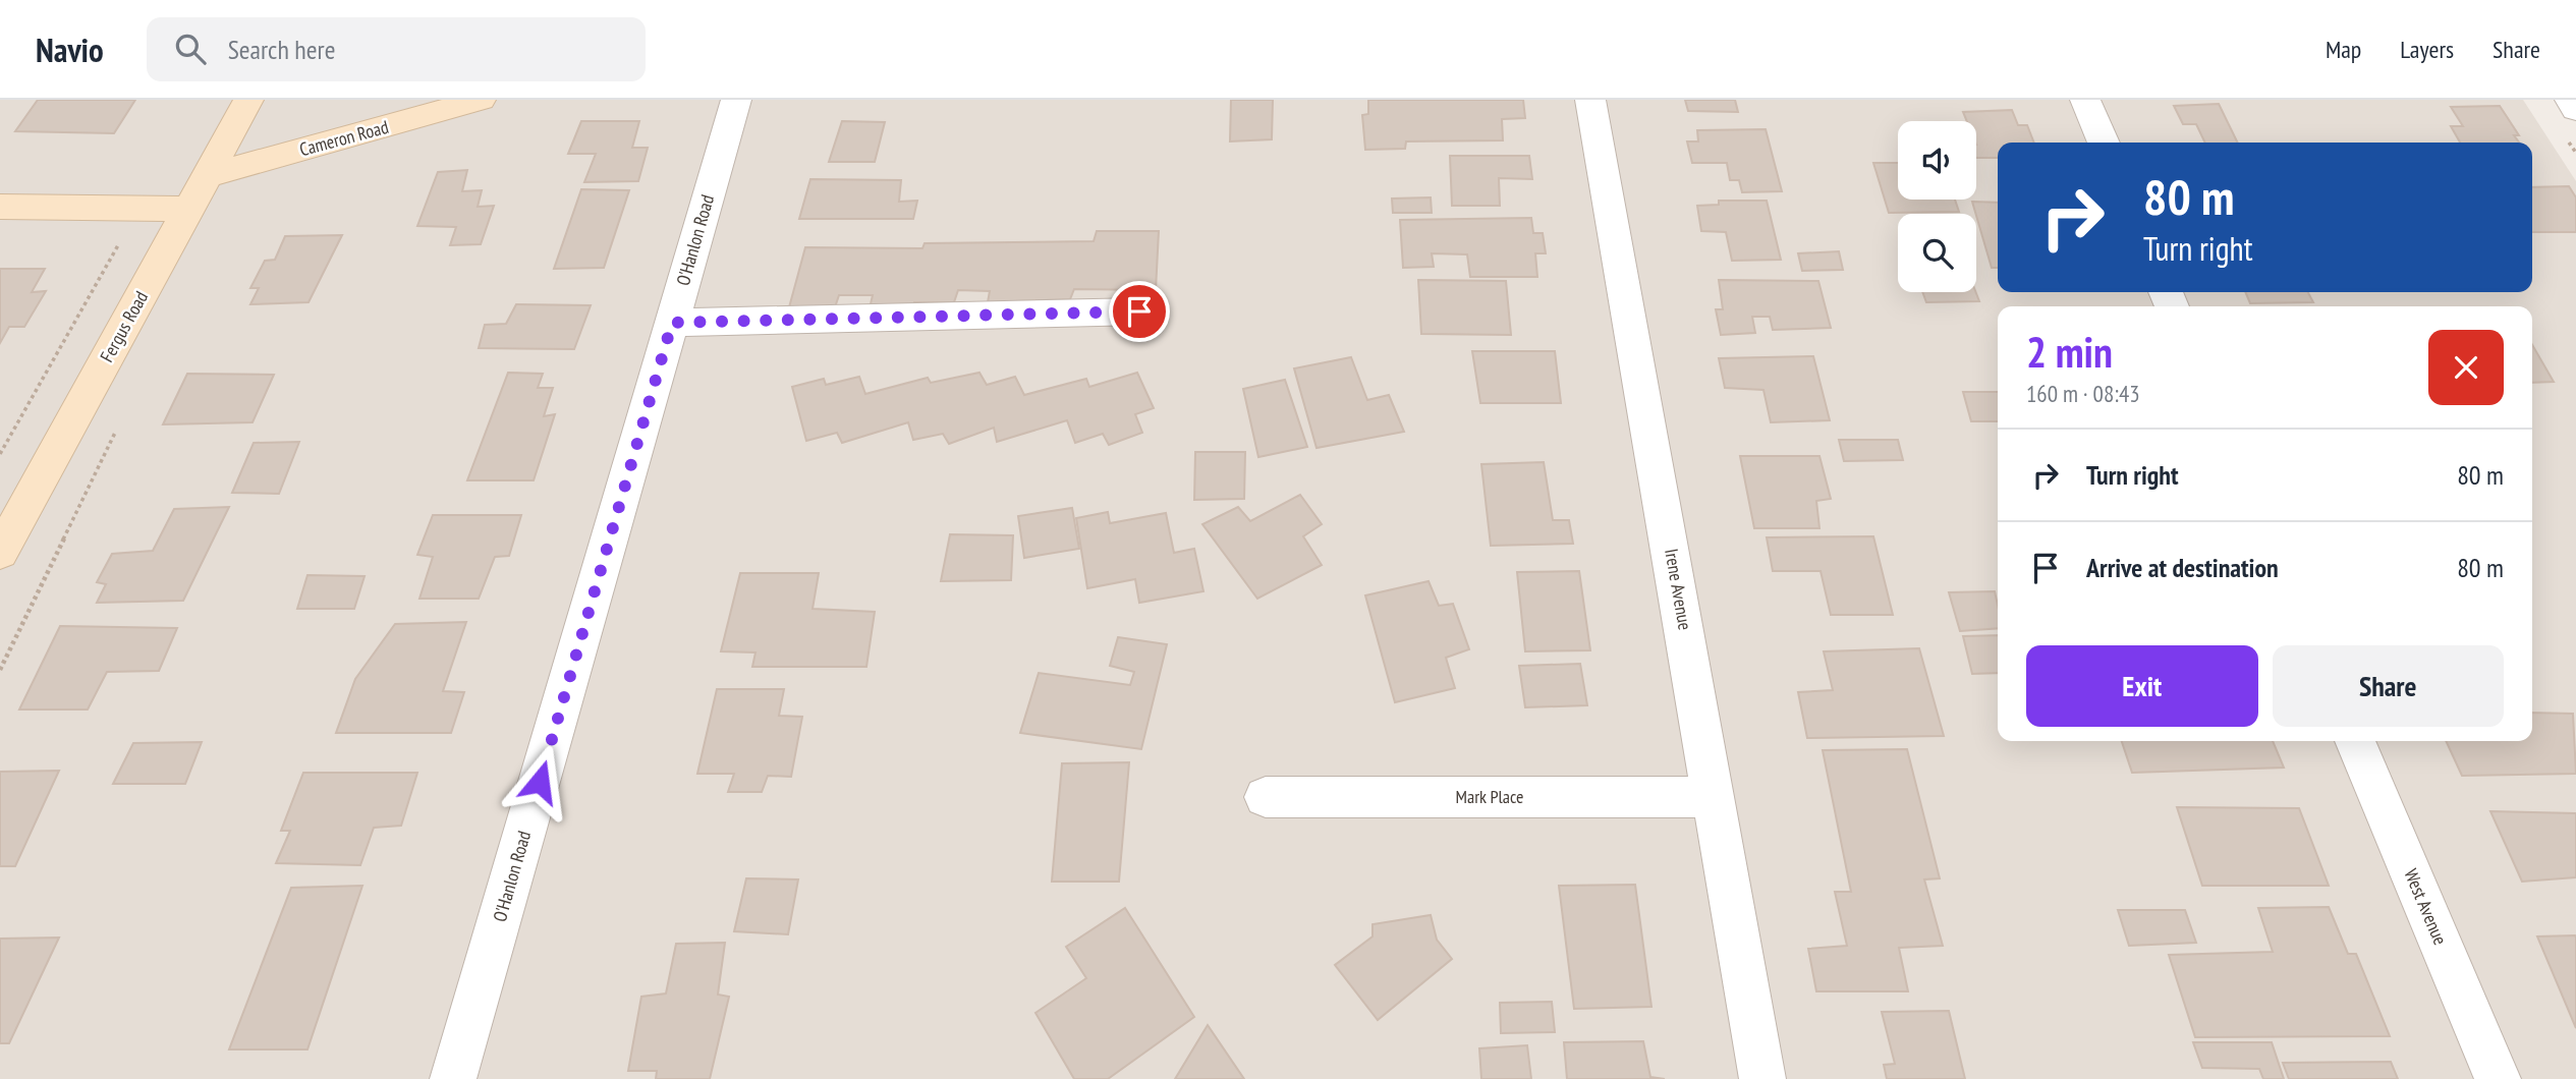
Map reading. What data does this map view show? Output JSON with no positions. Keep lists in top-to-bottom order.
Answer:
{
  "streets": {
    "street": [
      "Cameron Road",
      "O'Hanlon Road",
      "Fergus Road",
      "Irene Avenue",
      "Mark Place",
      "West Avenue"
    ]
  },
  "crossings": [
    ["Cameron Road", "Fergus Road"],
    ["Irene Avenue", "Mark Place"]
  ],
  "page": {
    "header": "Navio",
    "search": "Search here",
    "nav": ["Map", "Layers", "Share"],
    "turn": ["80 m", "Turn right"],
    "heading": ["2 min", "160 m · 08:43"],
    "list": [
      {
        "name": "Turn right",
        "value": "80 m"
      },
      {
        "name": "Arrive at destination",
        "value": "80 m"
      }
    ],
    "buttons": ["Exit", "Share"]
  }
}
